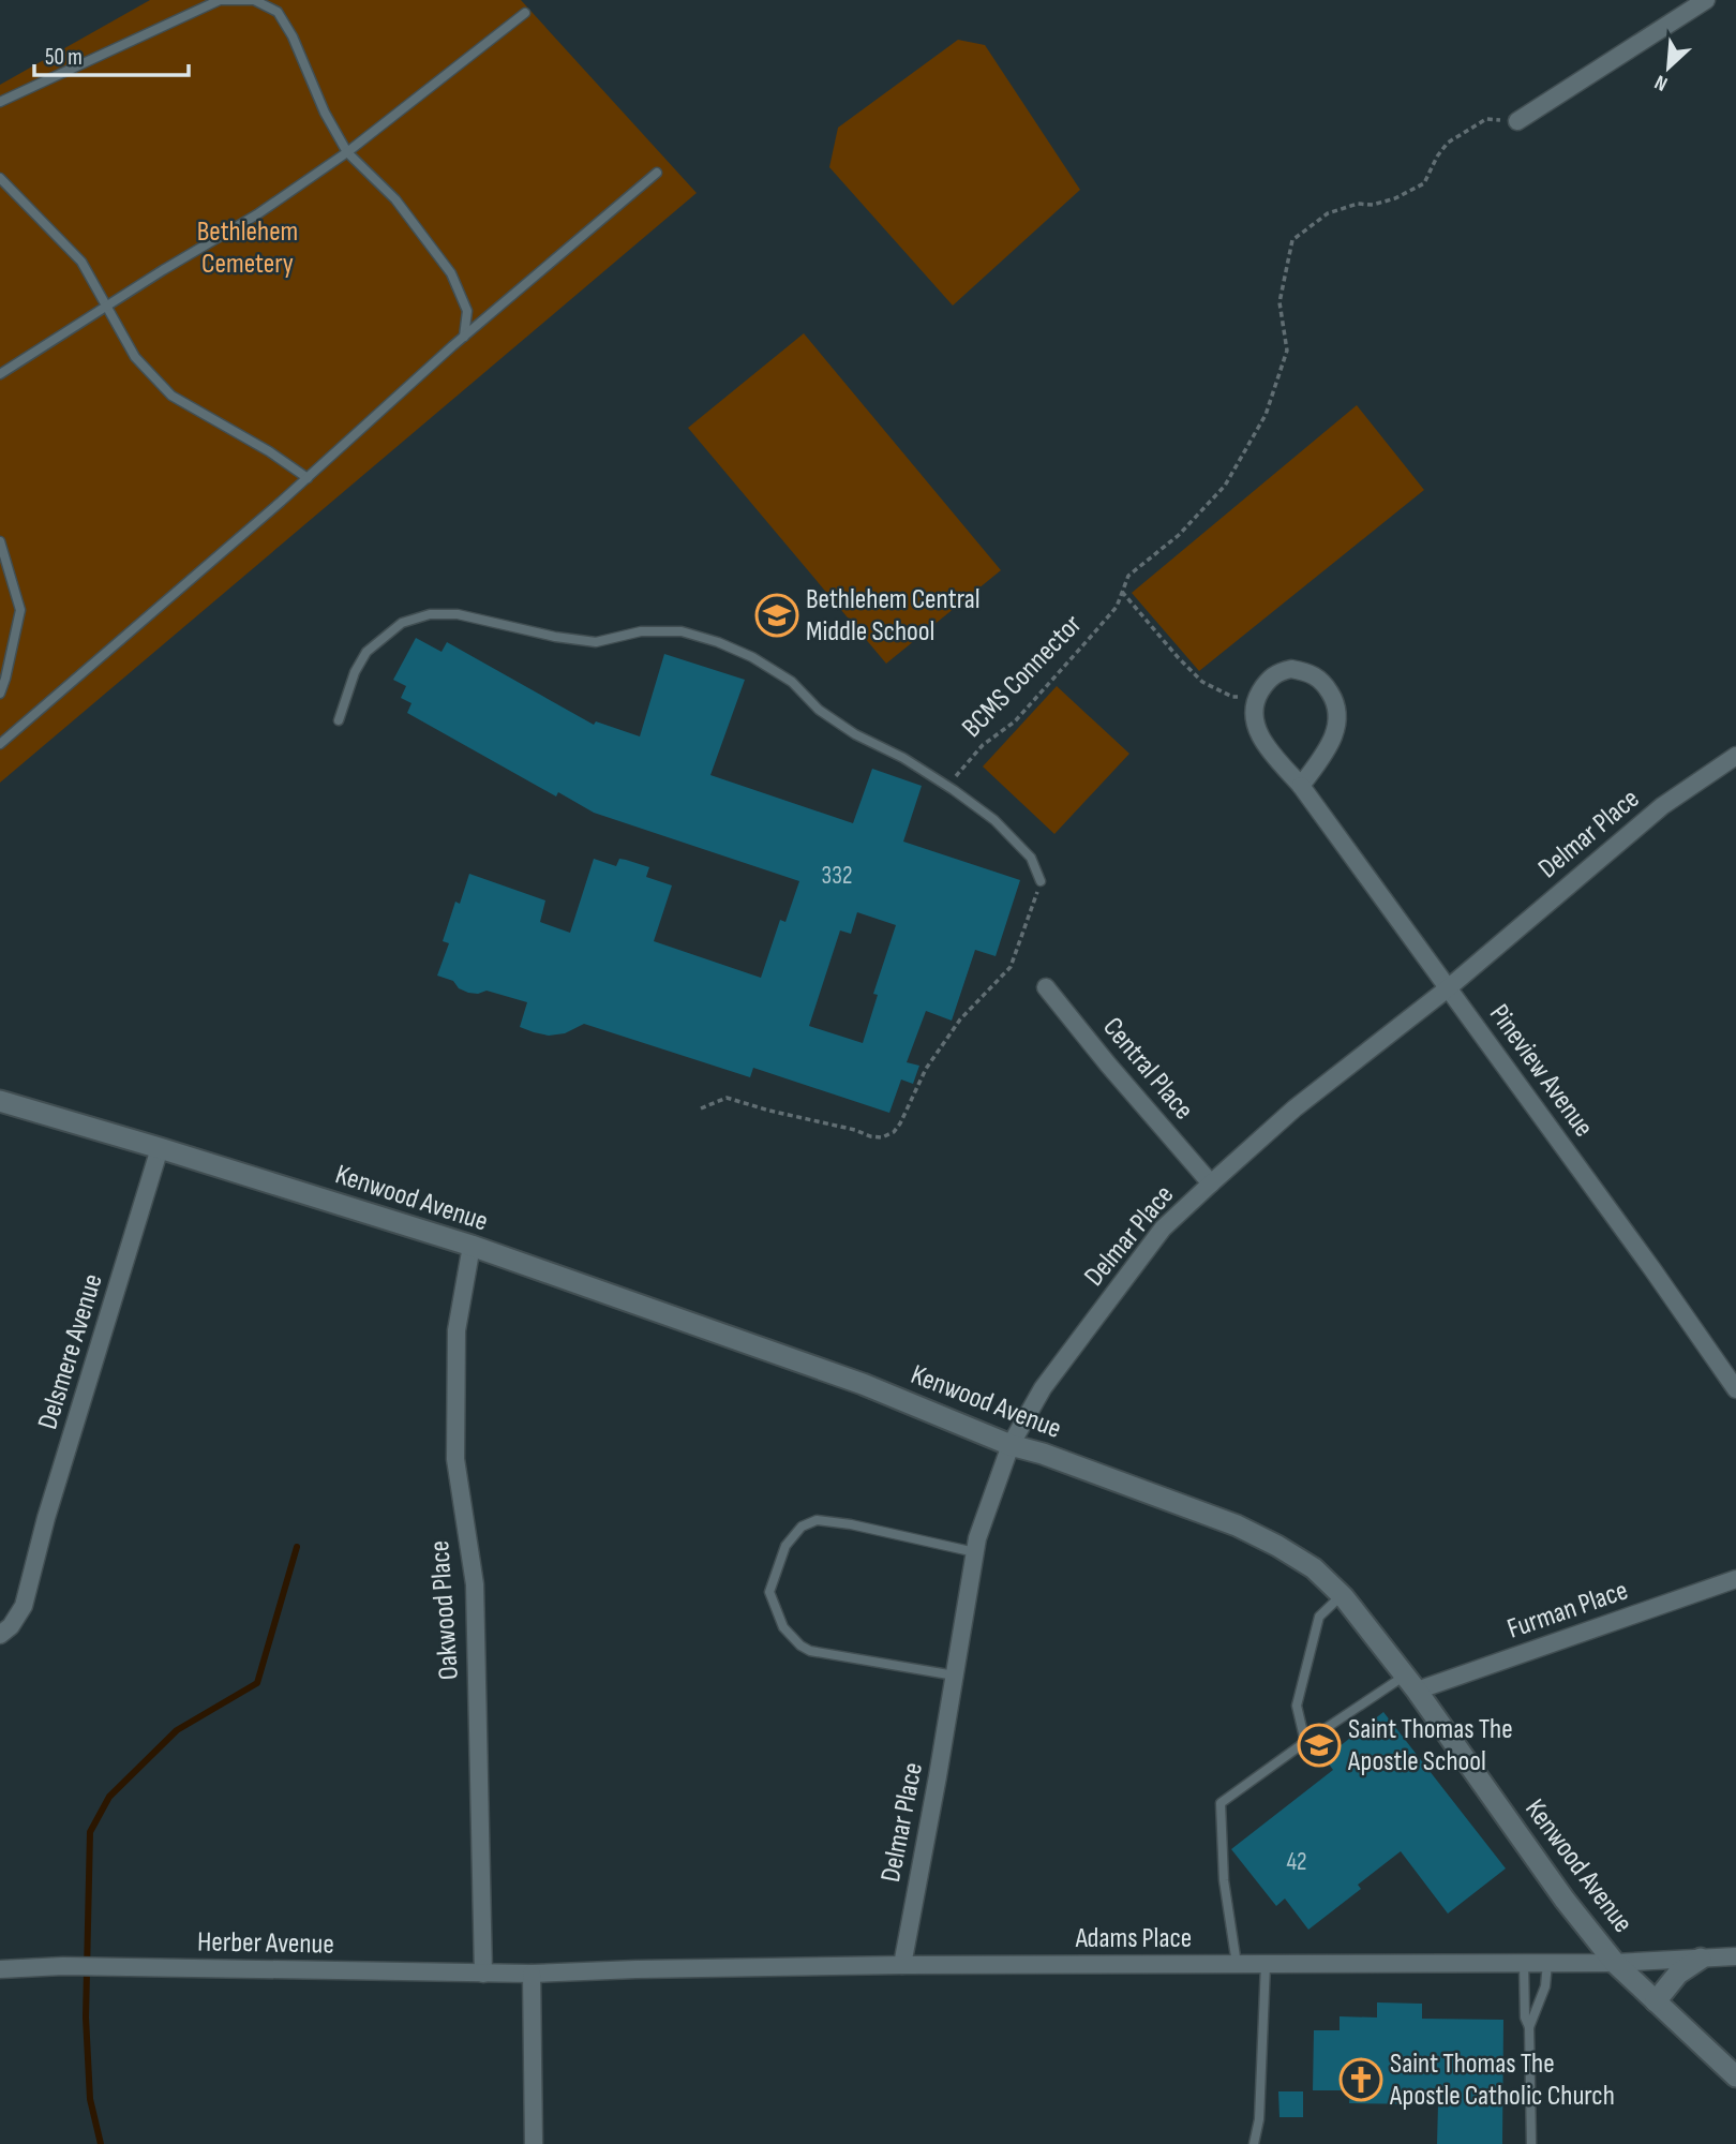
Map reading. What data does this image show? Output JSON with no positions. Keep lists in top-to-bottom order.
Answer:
{
  "streets": {
    "street": [
      "Delmar Place",
      "Central Place",
      "Pineview Avenue",
      "Kenwood Avenue",
      "Delsmere Avenue",
      "Oakwood Place",
      "Furman Place",
      "Adams Place",
      "Herber Avenue"
    ],
    "path": ["BCMS Connector"]
  },
  "crossings": [
    ["Delmar Place", "Central Place"],
    ["Delmar Place", "Pineview Avenue"],
    ["Delmar Place", "Kenwood Avenue"],
    ["Delmar Place", "Adams Place"],
    ["Kenwood Avenue", "Delsmere Avenue"],
    ["Kenwood Avenue", "Oakwood Place"],
    ["Kenwood Avenue", "Furman Place"],
    ["Kenwood Avenue", "Adams Place"],
    ["Oakwood Place", "Herber Avenue"],
    ["Adams Place", "Herber Avenue"]
  ],
  "parks": ["Bethlehem Cemetery"],
  "places": {
    "school or university": ["Bethlehem Central Middle School", "Saint Thomas The Apostle School"],
    "church": ["Saint Thomas The Apostle Catholic Church"]
  },
  "house_numbers": ["332", "42"],
  "scale_bar": "50 m",
  "north": "bottom left"
}
